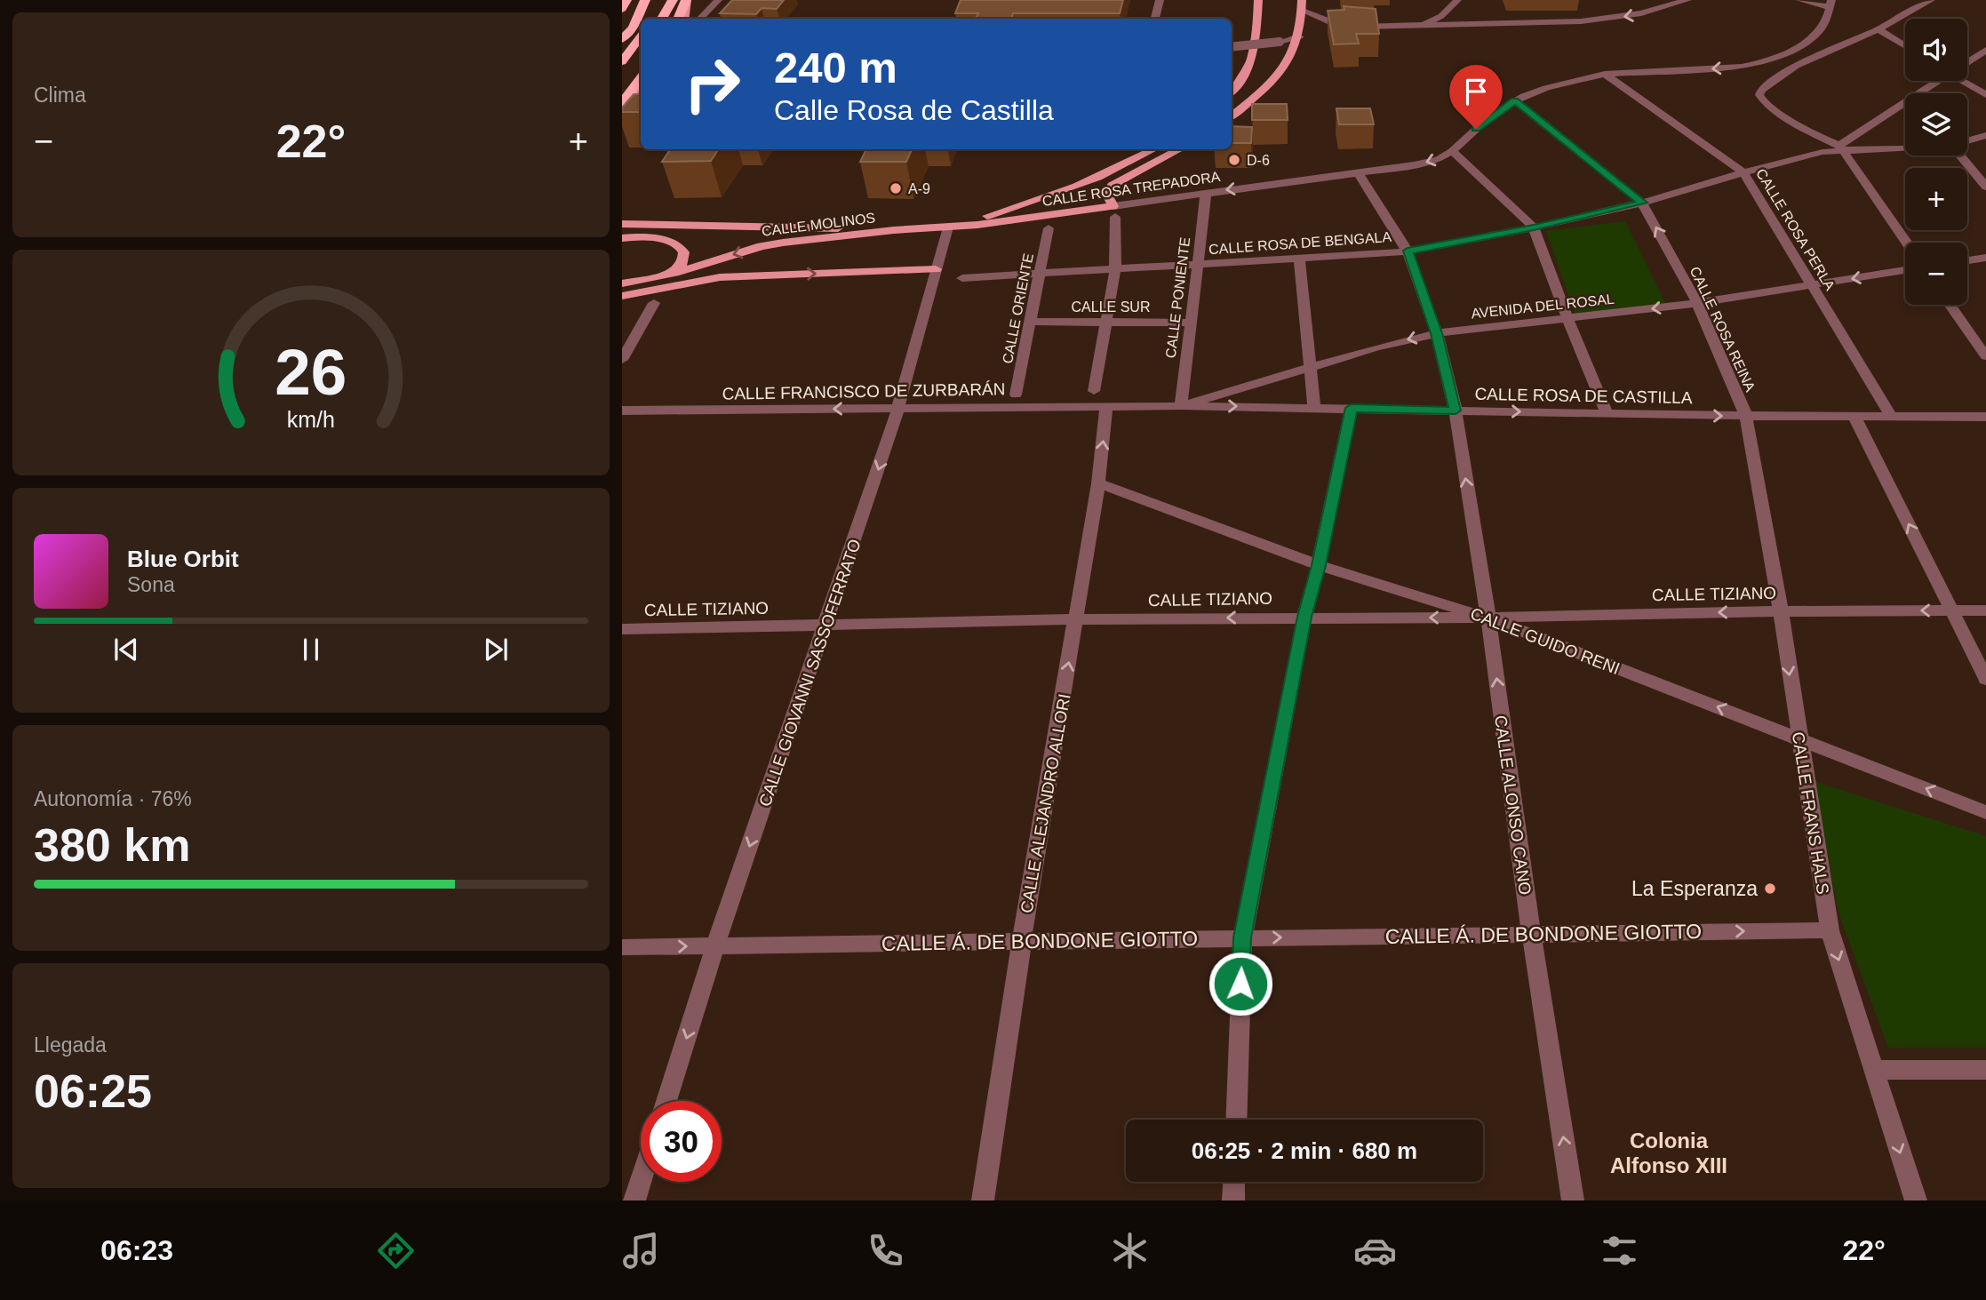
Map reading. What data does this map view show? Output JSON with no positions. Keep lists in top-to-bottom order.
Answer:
{
  "streets": {
    "main road": ["CALLE ROSA TREPADORA", "CALLE MOLINOS"],
    "street": [
      "CALLE ROSA PERLA",
      "CALLE ROSA DE BENGALA",
      "CALLE PONIENTE",
      "AVENIDA DEL ROSAL",
      "CALLE SUR",
      "CALLE ORIENTE",
      "CALLE ROSA REINA",
      "CALLE FRANCISCO DE ZURBARÁN",
      "CALLE ROSA DE CASTILLA",
      "CALLE TIZIANO",
      "CALLE GUIDO RENI",
      "CALLE GIOVANNI SASSOFERRATO",
      "CALLE ALEJANDRO ALLORI",
      "CALLE ALONSO CANO",
      "CALLE FRANS HALS",
      "CALLE Á. DE BONDONE GIOTTO"
    ]
  },
  "crossings": [
    ["CALLE ROSA TREPADORA", "CALLE MOLINOS"],
    ["CALLE ROSA TREPADORA", "CALLE ROSA PERLA"],
    ["CALLE ROSA TREPADORA", "CALLE PONIENTE"],
    ["CALLE ROSA TREPADORA", "CALLE ROSA REINA"],
    ["CALLE ROSA TREPADORA", "CALLE GIOVANNI SASSOFERRATO"],
    ["CALLE ROSA TREPADORA", "CALLE ALONSO CANO"],
    ["CALLE MOLINOS", "CALLE GIOVANNI SASSOFERRATO"],
    ["CALLE ROSA PERLA", "CALLE ROSA DE BENGALA"],
    ["CALLE ROSA PERLA", "AVENIDA DEL ROSAL"],
    ["CALLE ROSA PERLA", "CALLE ROSA DE CASTILLA"],
    ["CALLE ROSA DE BENGALA", "CALLE PONIENTE"],
    ["CALLE ROSA DE BENGALA", "CALLE ROSA REINA"],
    ["CALLE ROSA DE BENGALA", "CALLE ALONSO CANO"],
    ["CALLE PONIENTE", "AVENIDA DEL ROSAL"],
    ["CALLE PONIENTE", "CALLE SUR"],
    ["CALLE PONIENTE", "CALLE ROSA DE CASTILLA"],
    ["AVENIDA DEL ROSAL", "CALLE ROSA REINA"],
    ["AVENIDA DEL ROSAL", "CALLE ROSA DE CASTILLA"],
    ["AVENIDA DEL ROSAL", "CALLE ALONSO CANO"],
    ["CALLE SUR", "CALLE ORIENTE"],
    ["CALLE ROSA REINA", "CALLE ROSA DE CASTILLA"],
    ["CALLE ROSA REINA", "CALLE FRANS HALS"],
    ["CALLE FRANCISCO DE ZURBARÁN", "CALLE ROSA DE CASTILLA"],
    ["CALLE FRANCISCO DE ZURBARÁN", "CALLE GIOVANNI SASSOFERRATO"],
    ["CALLE FRANCISCO DE ZURBARÁN", "CALLE ALEJANDRO ALLORI"],
    ["CALLE ROSA DE CASTILLA", "CALLE ALEJANDRO ALLORI"],
    ["CALLE ROSA DE CASTILLA", "CALLE ALONSO CANO"],
    ["CALLE ROSA DE CASTILLA", "CALLE FRANS HALS"],
    ["CALLE TIZIANO", "CALLE GUIDO RENI"],
    ["CALLE TIZIANO", "CALLE GIOVANNI SASSOFERRATO"],
    ["CALLE TIZIANO", "CALLE ALEJANDRO ALLORI"],
    ["CALLE TIZIANO", "CALLE ALONSO CANO"],
    ["CALLE TIZIANO", "CALLE FRANS HALS"],
    ["CALLE GUIDO RENI", "CALLE ALEJANDRO ALLORI"],
    ["CALLE GUIDO RENI", "CALLE ALONSO CANO"],
    ["CALLE GUIDO RENI", "CALLE FRANS HALS"],
    ["CALLE GIOVANNI SASSOFERRATO", "CALLE Á. DE BONDONE GIOTTO"],
    ["CALLE ALEJANDRO ALLORI", "CALLE Á. DE BONDONE GIOTTO"],
    ["CALLE ALONSO CANO", "CALLE Á. DE BONDONE GIOTTO"],
    ["CALLE FRANS HALS", "CALLE Á. DE BONDONE GIOTTO"]
  ],
  "one_way": [
    "CALLE ROSA TREPADORA",
    "AVENIDA DEL ROSAL",
    "CALLE FRANCISCO DE ZURBARÁN",
    "CALLE ROSA DE CASTILLA",
    "CALLE TIZIANO",
    "CALLE GUIDO RENI",
    "CALLE GIOVANNI SASSOFERRATO",
    "CALLE ALEJANDRO ALLORI",
    "CALLE ALONSO CANO",
    "CALLE FRANS HALS",
    "CALLE Á. DE BONDONE GIOTTO"
  ],
  "districts": ["Colonia Alfonso XIII"],
  "places": ["D-6", "A-9", "La Esperanza"],
  "page": {
    "tile": [
      "Clima",
      ["Autonomía · 76%", "380 km"],
      ["Llegada", "06:25"]
    ],
    "map_buttons": ["+", "−"],
    "turn": ["240 m", "Calle Rosa de Castilla"],
    "heat": ["−", "22°", "+"],
    "song": ["Blue Orbit", "Sona"],
    "limit": "30",
    "trip": "06:25 · 2 min · 680 m",
    "tabs": ["06:23", "22°"],
    "gauge": ["26", "km/h"]
  }
}
